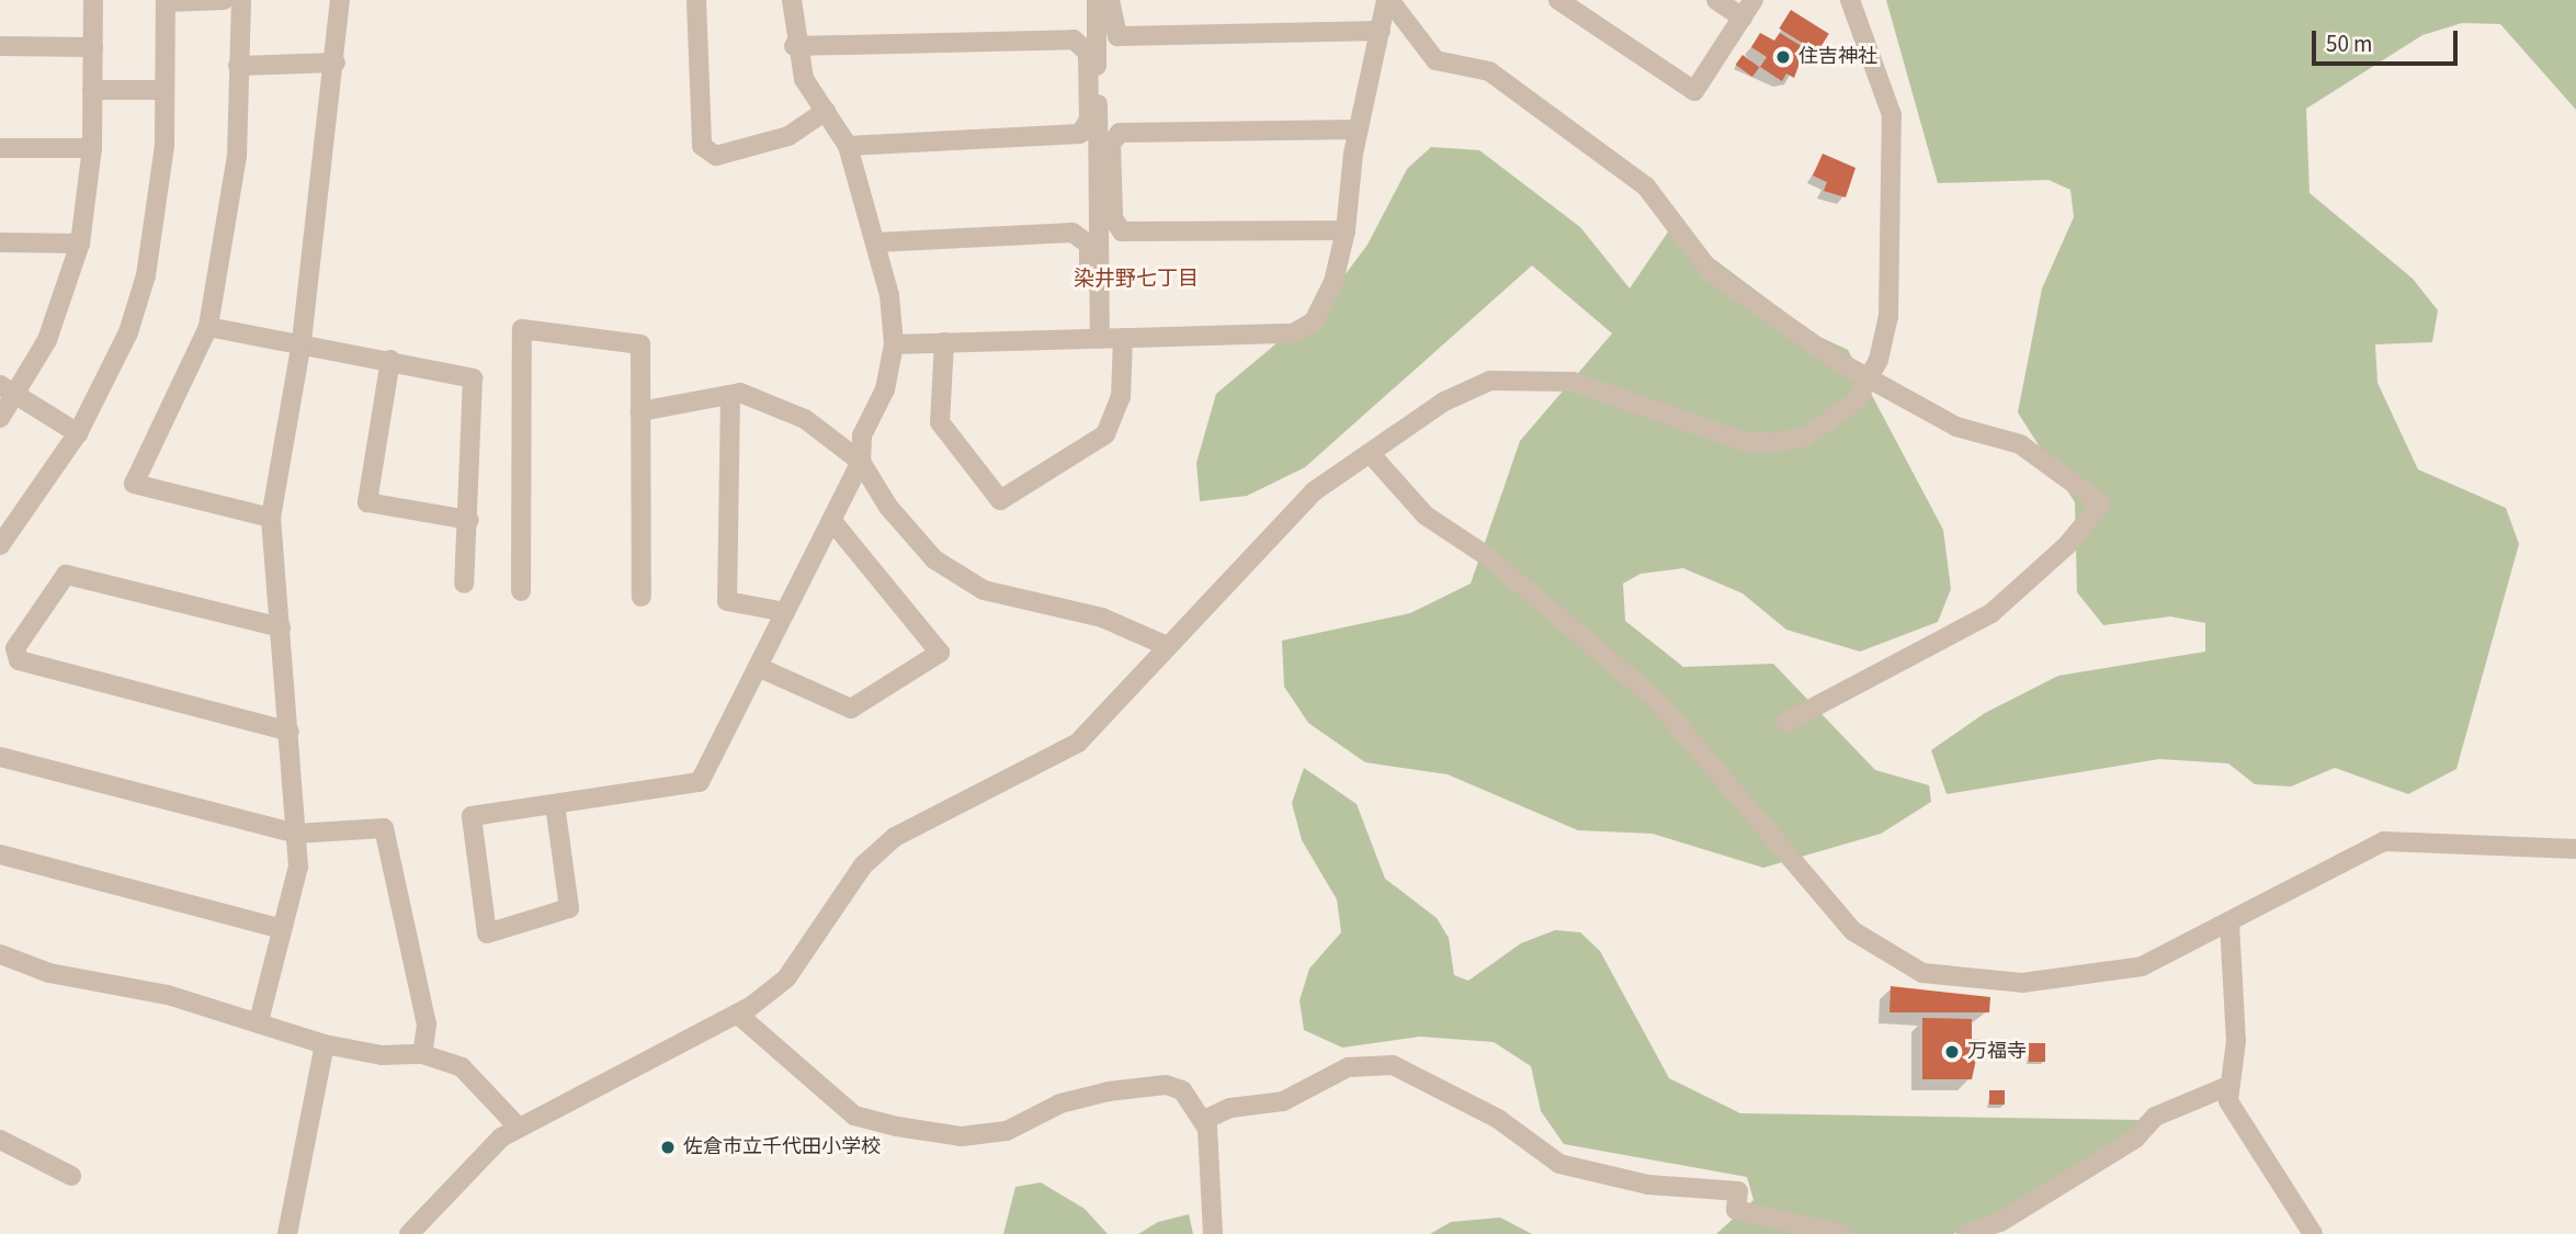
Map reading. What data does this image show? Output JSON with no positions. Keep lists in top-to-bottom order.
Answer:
{
  "districts": ["染井野七丁目"],
  "places": ["住吉神社", "万福寺", "佐倉市立千代田小学校"],
  "scale_bar": "50 m"
}
